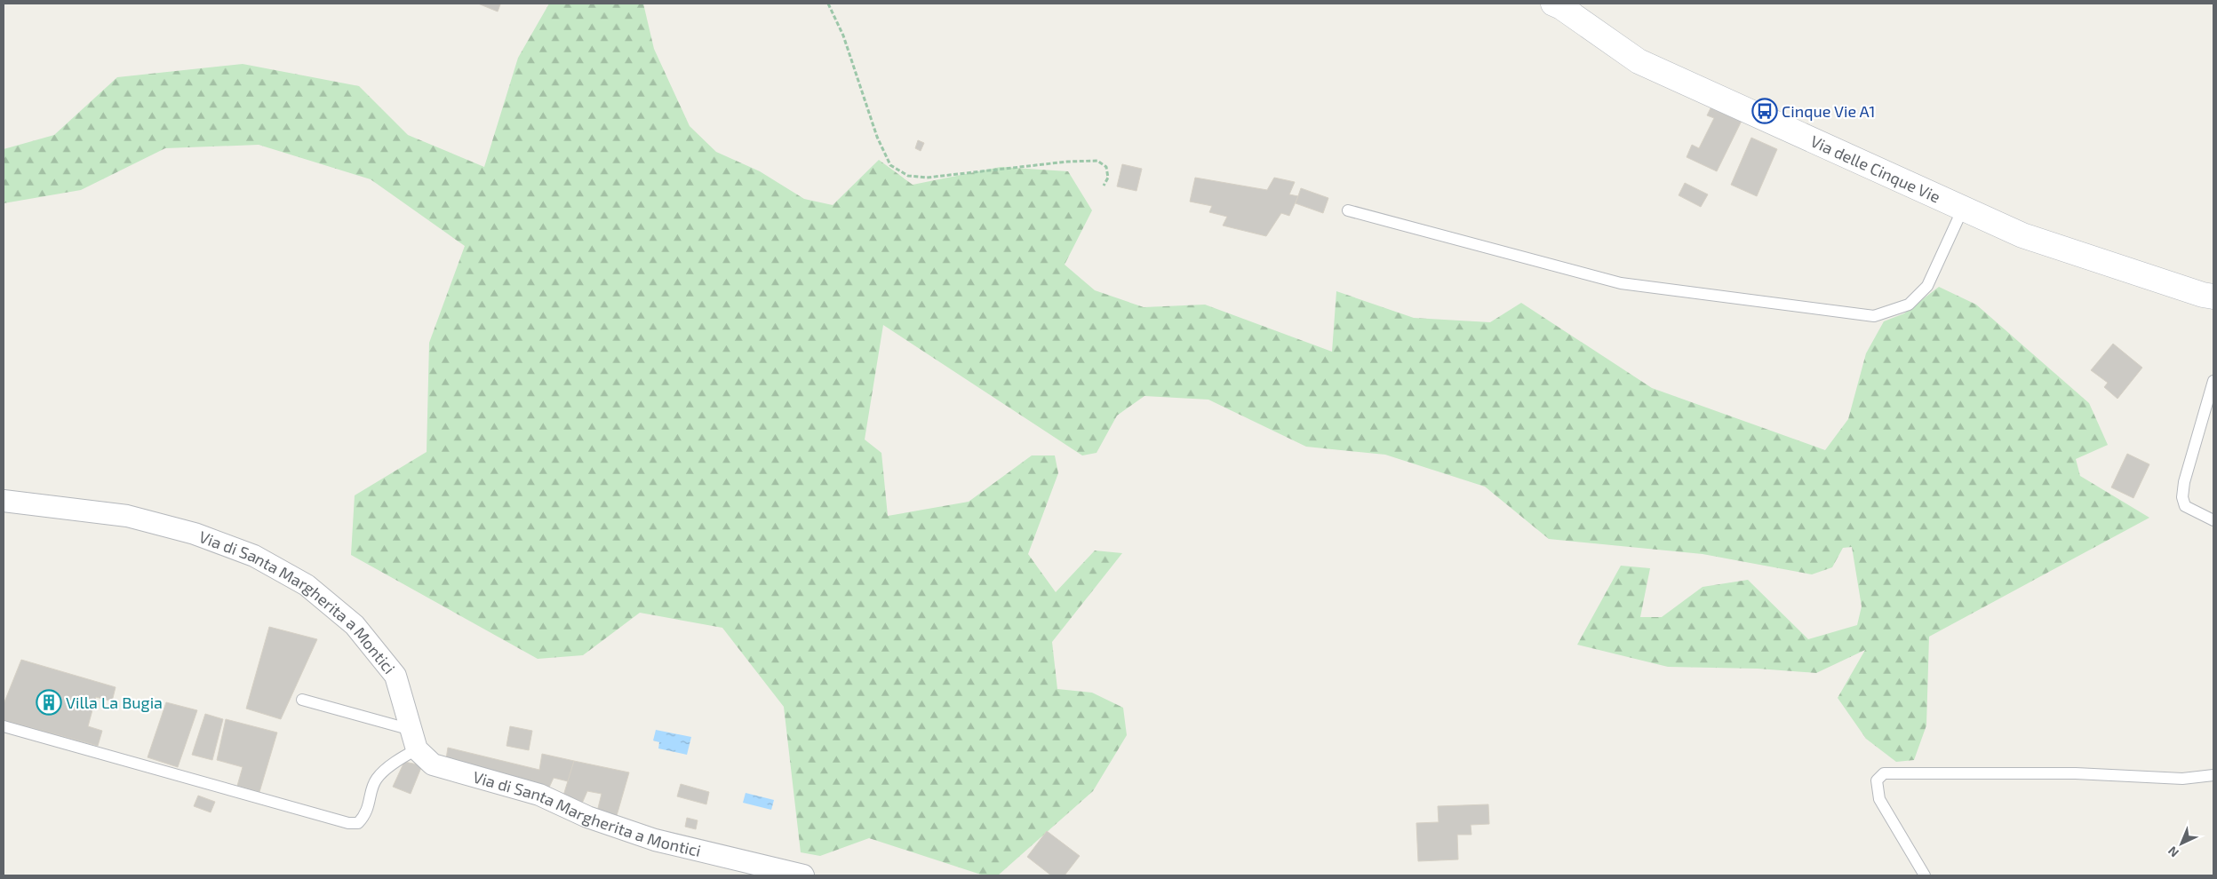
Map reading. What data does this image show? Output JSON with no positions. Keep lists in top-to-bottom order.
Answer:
{
  "streets": {
    "street": ["Via delle Cinque Vie", "Via di Santa Margherita a Montici"]
  },
  "places": {
    "bus stop": ["Cinque Vie A1"],
    "building": ["Villa La Bugia"]
  },
  "north": "bottom left"
}
